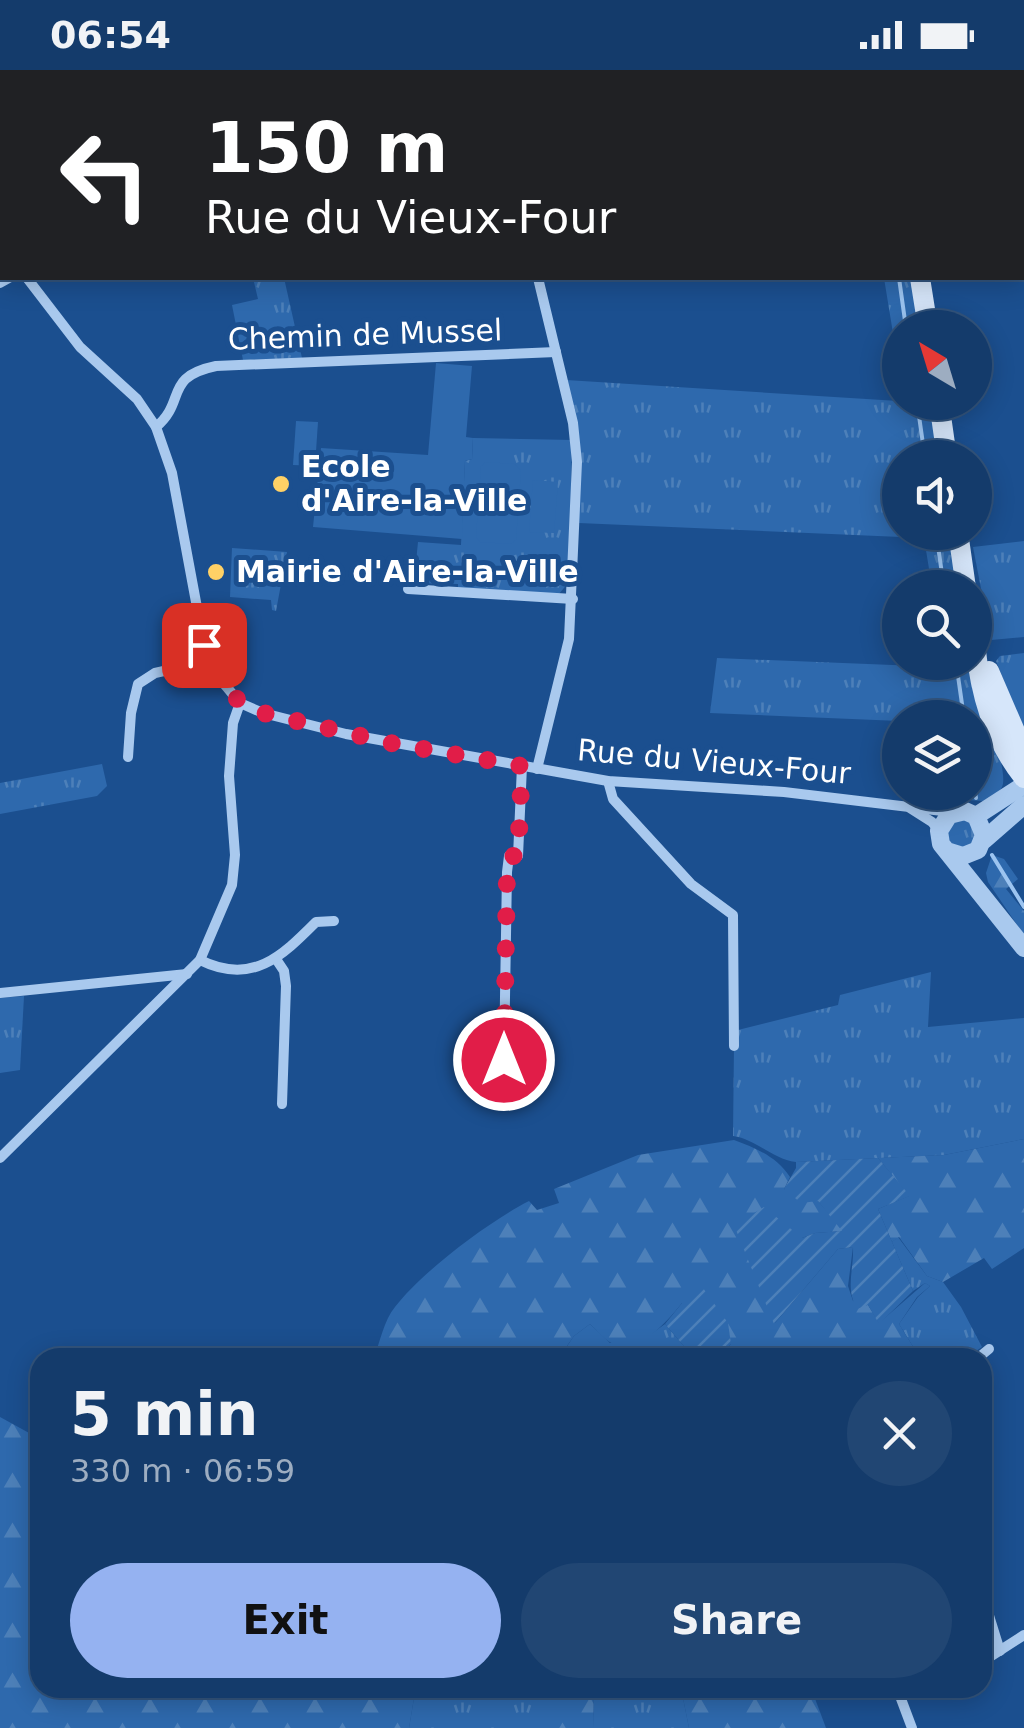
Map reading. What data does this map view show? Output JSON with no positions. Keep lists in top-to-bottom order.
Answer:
{
  "streets": {
    "street": ["Chemin de Mussel", "Rue du Vieux-Four"]
  },
  "places": ["Ecole d'Aire-la-Ville", "Mairie d'Aire-la-Ville"],
  "north": "top left",
  "page": {
    "status": "06:54",
    "turn": ["150 m", "Rue du Vieux-Four"],
    "heading": ["5 min", "330 m · 06:59"],
    "buttons": ["Exit", "Share"]
  }
}
